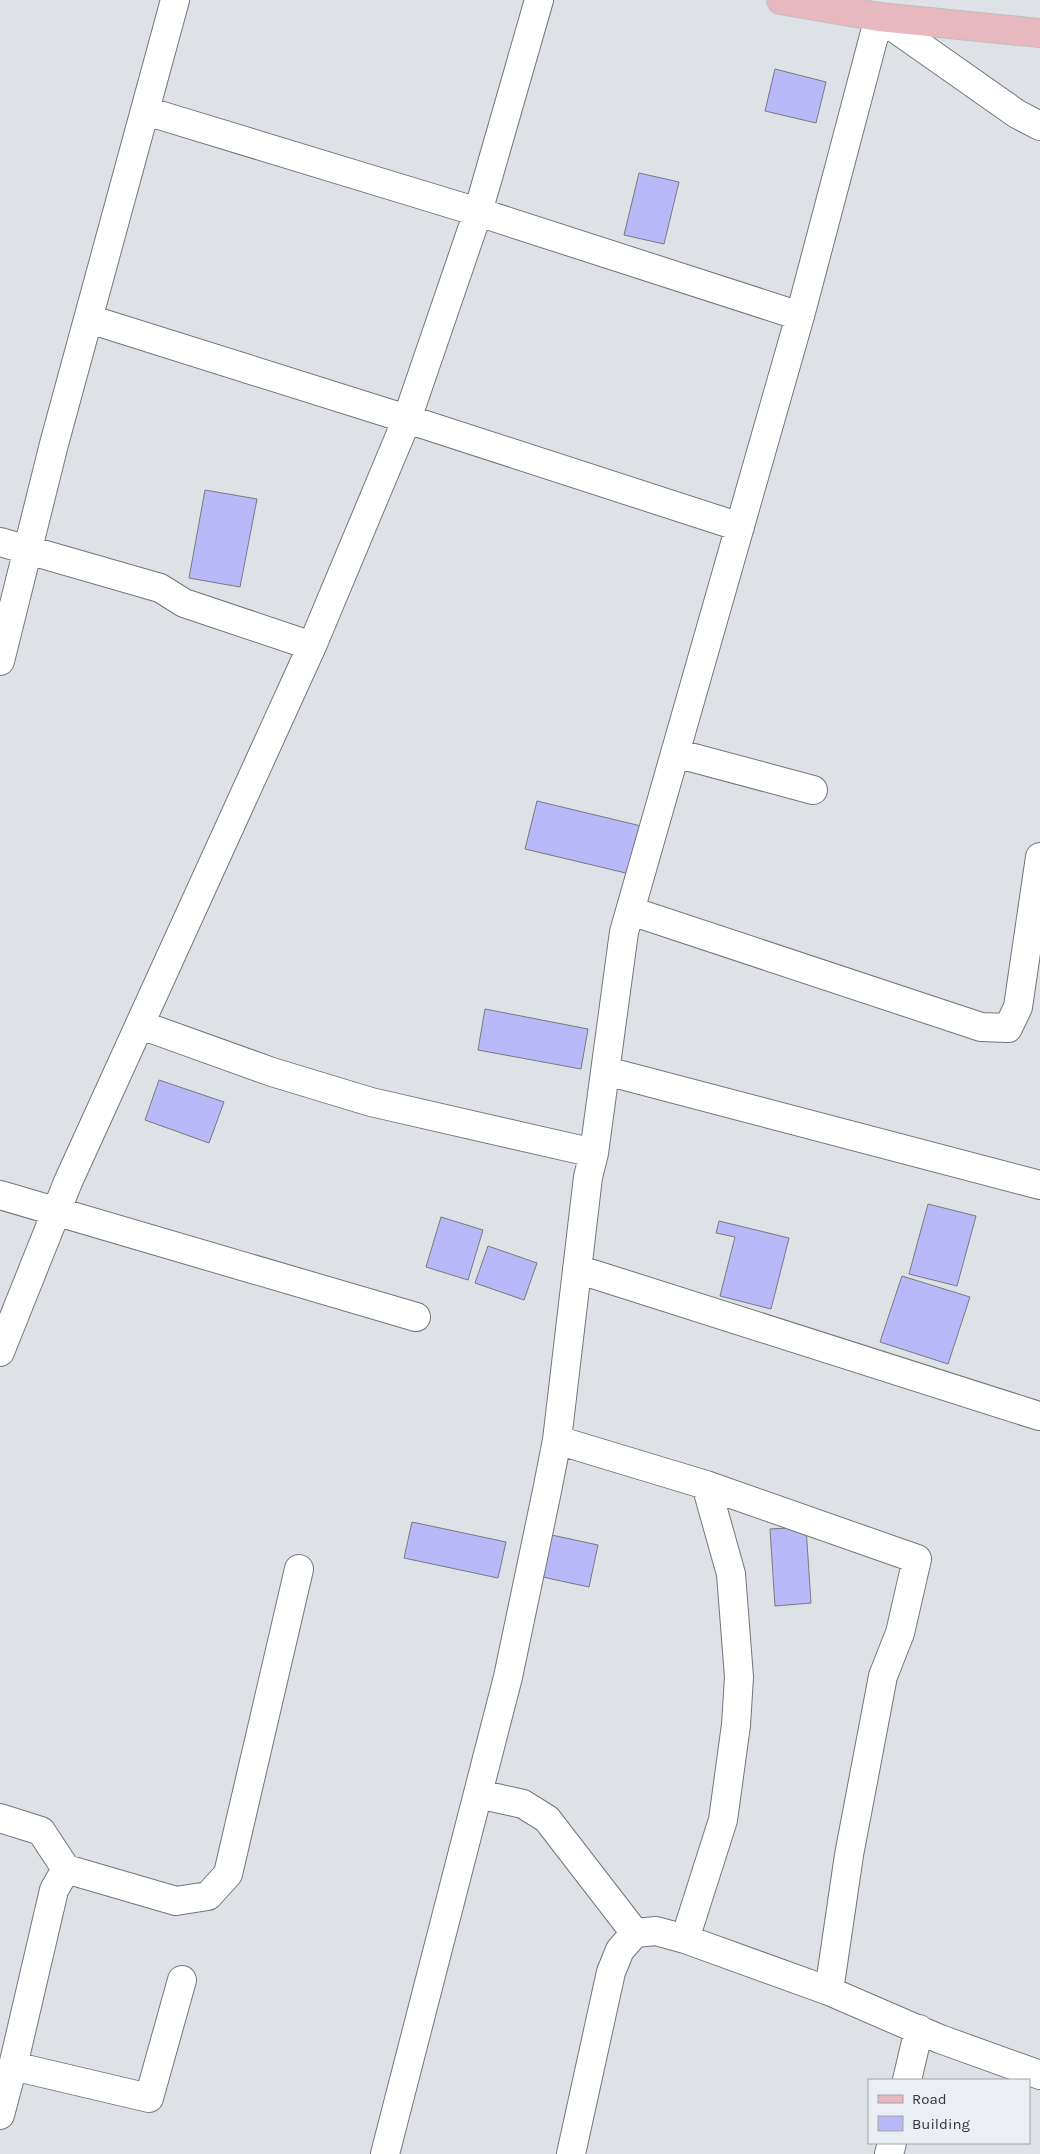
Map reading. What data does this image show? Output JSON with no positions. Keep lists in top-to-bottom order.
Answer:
{
  "legend": ["Road", "Building"]
}
